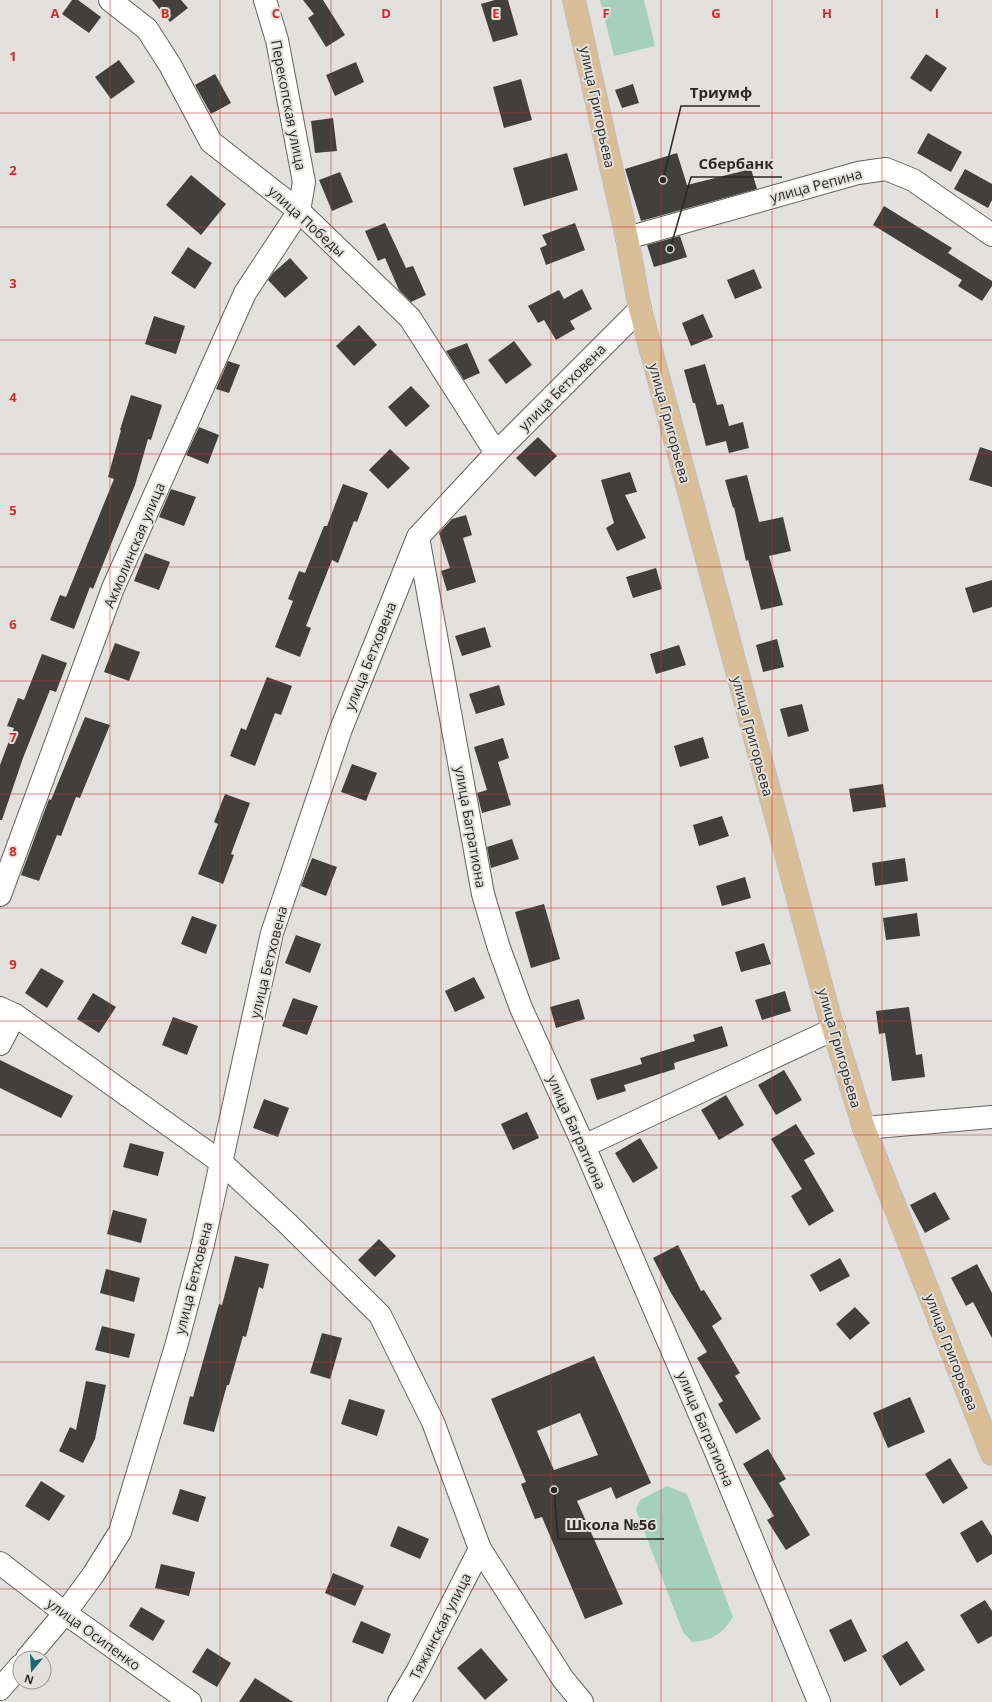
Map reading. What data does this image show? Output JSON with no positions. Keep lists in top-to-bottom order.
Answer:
{
  "streets": {
    "main road": ["улица Григорьева"],
    "street": [
      "Перекопская улица",
      "улица Репина",
      "улица Победы",
      "улица Бетховена",
      "Акмолинская улица",
      "улица Багратиона",
      "Тяжинская улица",
      "улица Осипенко"
    ]
  },
  "crossings": [
    ["Перекопская улица", "улица Победы"],
    ["Перекопская улица", "Акмолинская улица"],
    ["улица Григорьева", "улица Репина"],
    ["улица Григорьева", "улица Бетховена"],
    ["улица Победы", "улица Бетховена"],
    ["улица Победы", "Акмолинская улица"],
    ["улица Бетховена", "улица Багратиона"],
    ["улица Бетховена", "улица Осипенко"]
  ],
  "places": ["Триумф", "Сбербанк", "Школа №56"],
  "north": "bottom",
  "grid": {
    "columns": [
      "A",
      "B",
      "C",
      "D",
      "E",
      "F",
      "G",
      "H",
      "I"
    ],
    "rows": [
      "1",
      "2",
      "3",
      "4",
      "5",
      "6",
      "7",
      "8",
      "9"
    ]
  }
}
